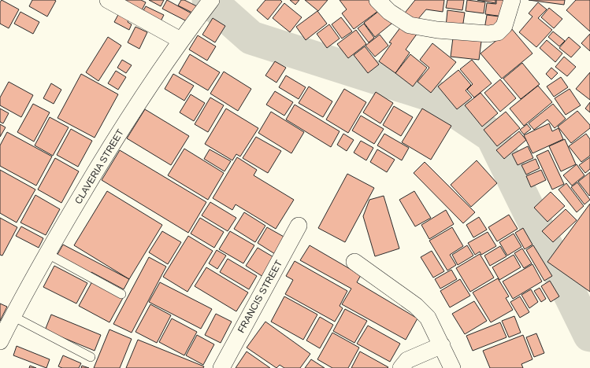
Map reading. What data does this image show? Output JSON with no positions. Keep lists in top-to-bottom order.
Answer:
{
  "streets": {
    "street": ["CLAVERIA STREET", "FRANCIS STREET"]
  }
}
